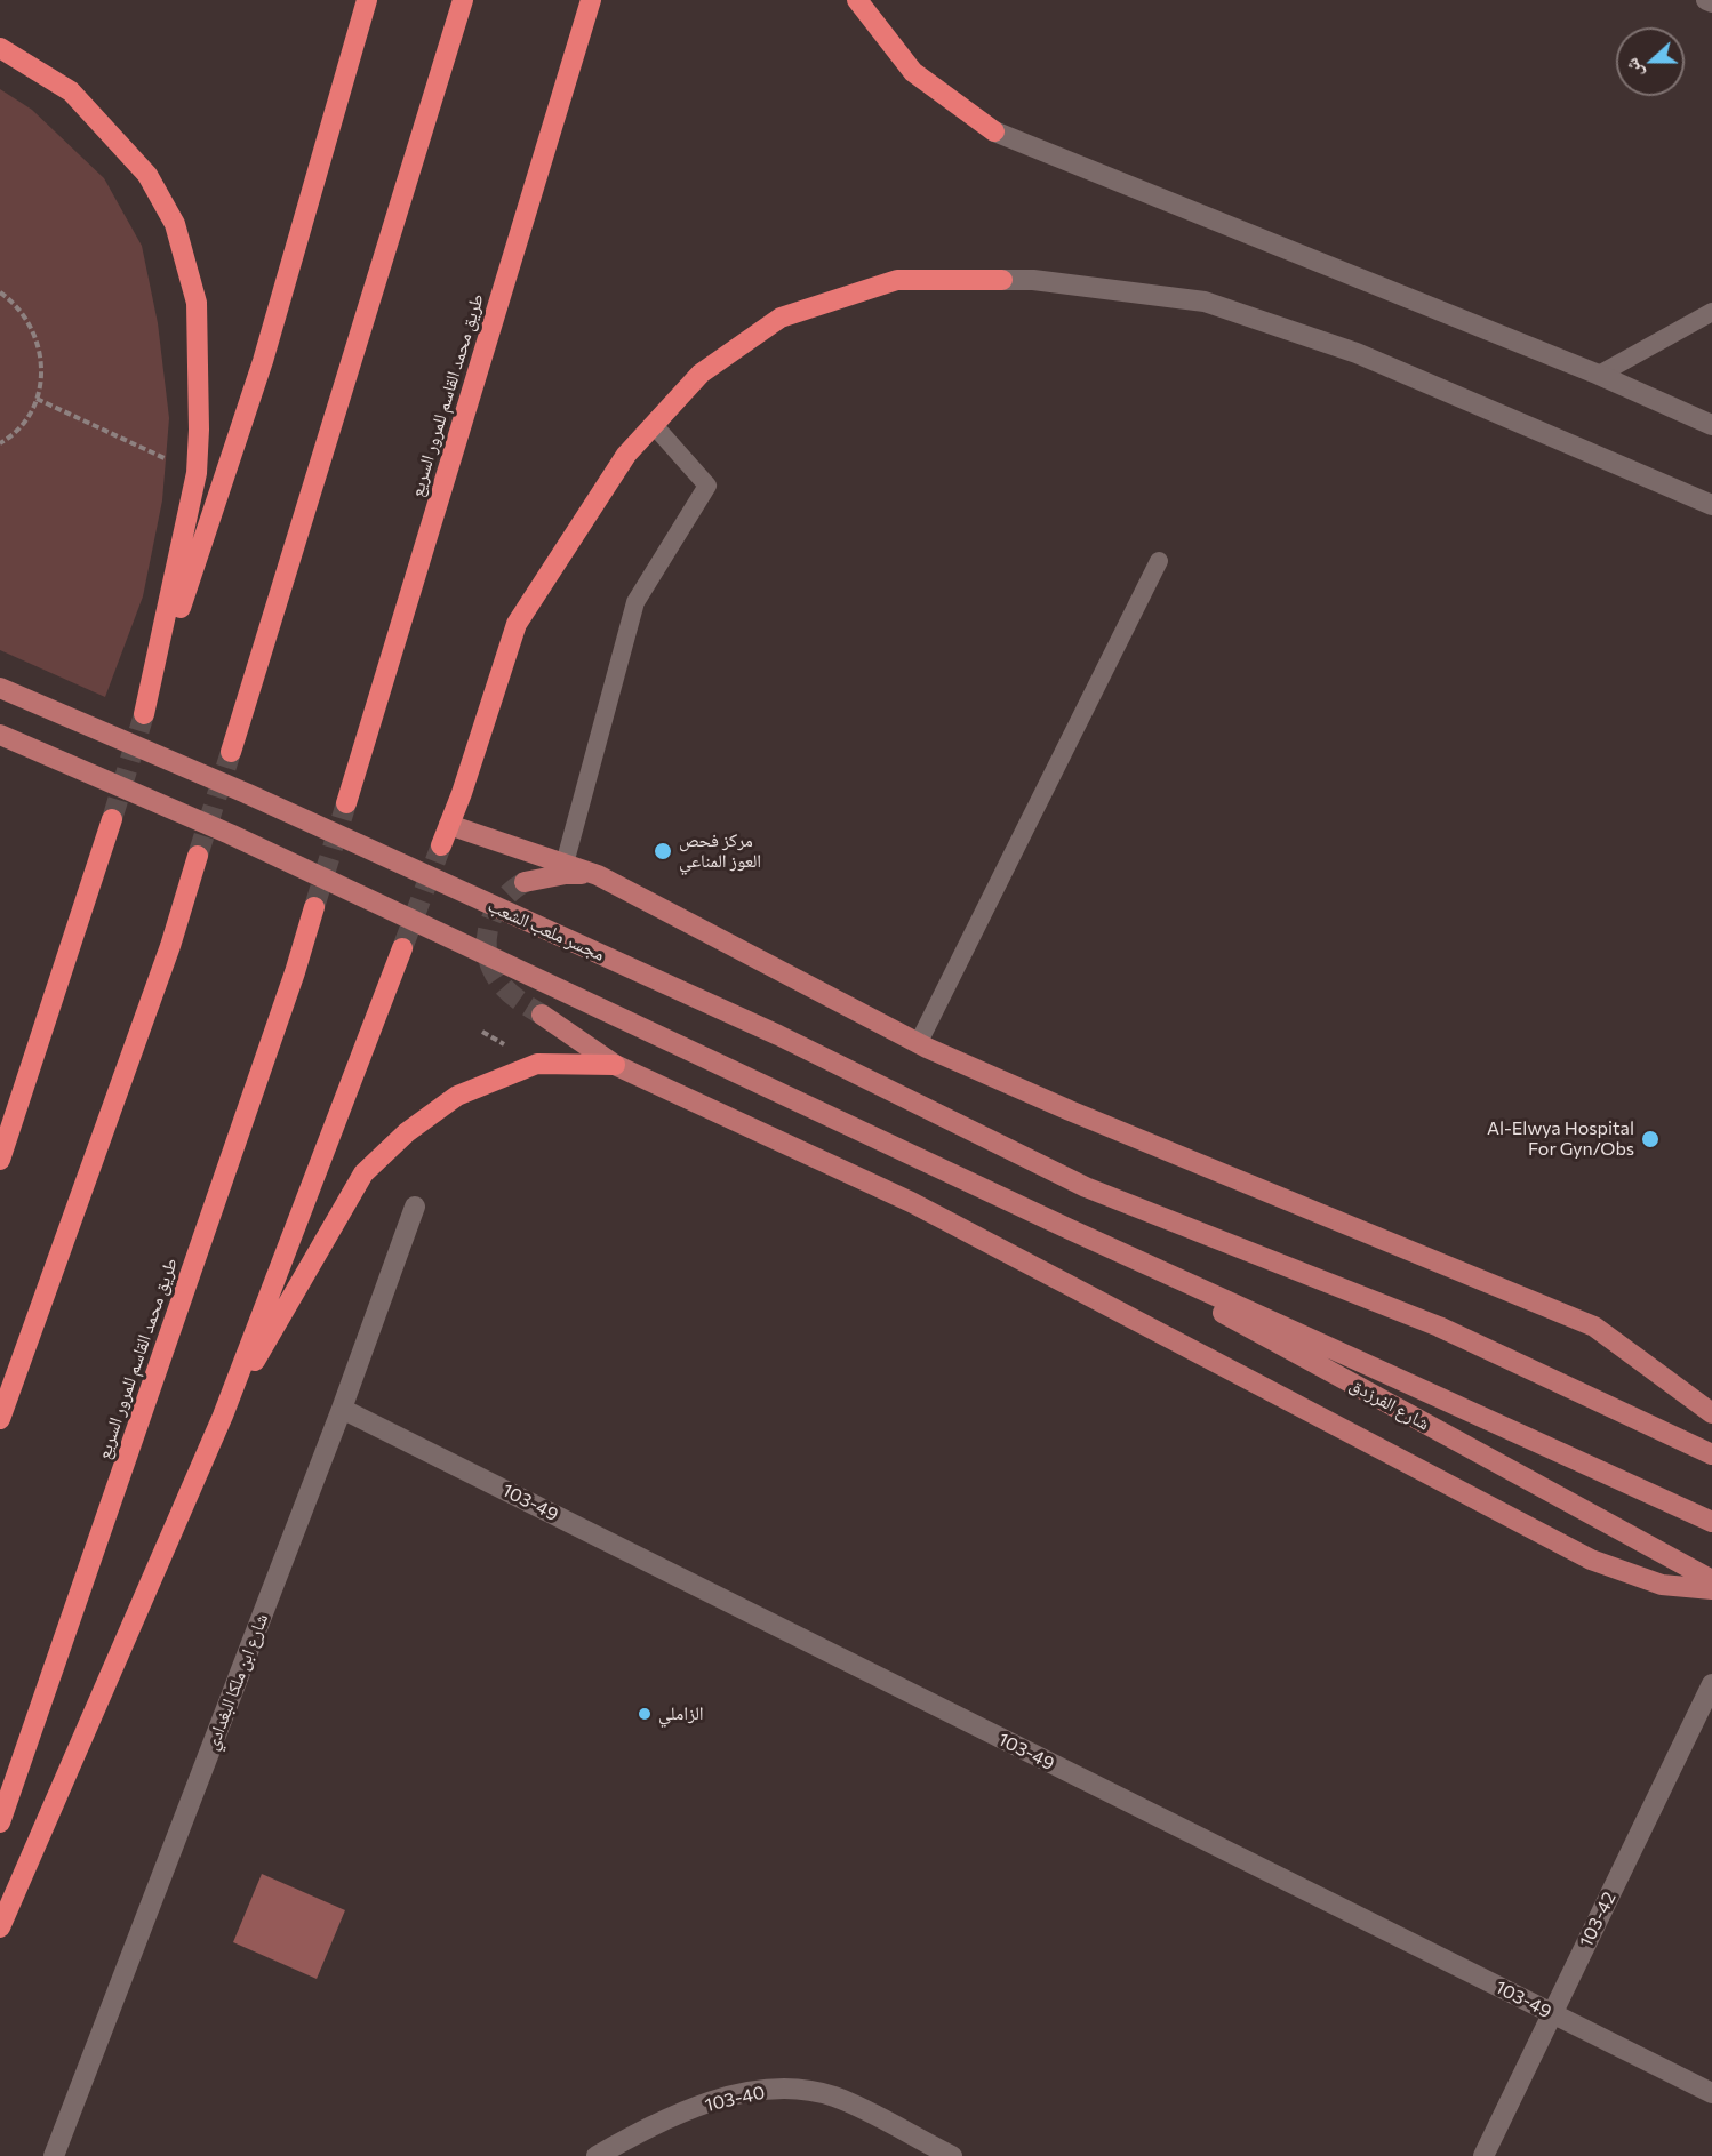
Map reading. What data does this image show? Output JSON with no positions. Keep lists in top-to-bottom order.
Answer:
{
  "streets": {
    "highway": ["طريق محمد القاسم للمرور السريع"],
    "main road": ["مجسر ملعب الشعب", "شارع الفرزدق"],
    "street": [
      "103-49",
      "شارع ابن ملكا البغدادي",
      "103-42",
      "103-40"
    ]
  },
  "crossings": [
    ["103-49", "شارع ابن ملكا البغدادي"],
    ["103-49", "103-42"]
  ],
  "places": ["مركز فحص العوز المناعي", "Al-Elwya Hospital For Gyn/Obs", "الزاملي"],
  "north": "left"
}
